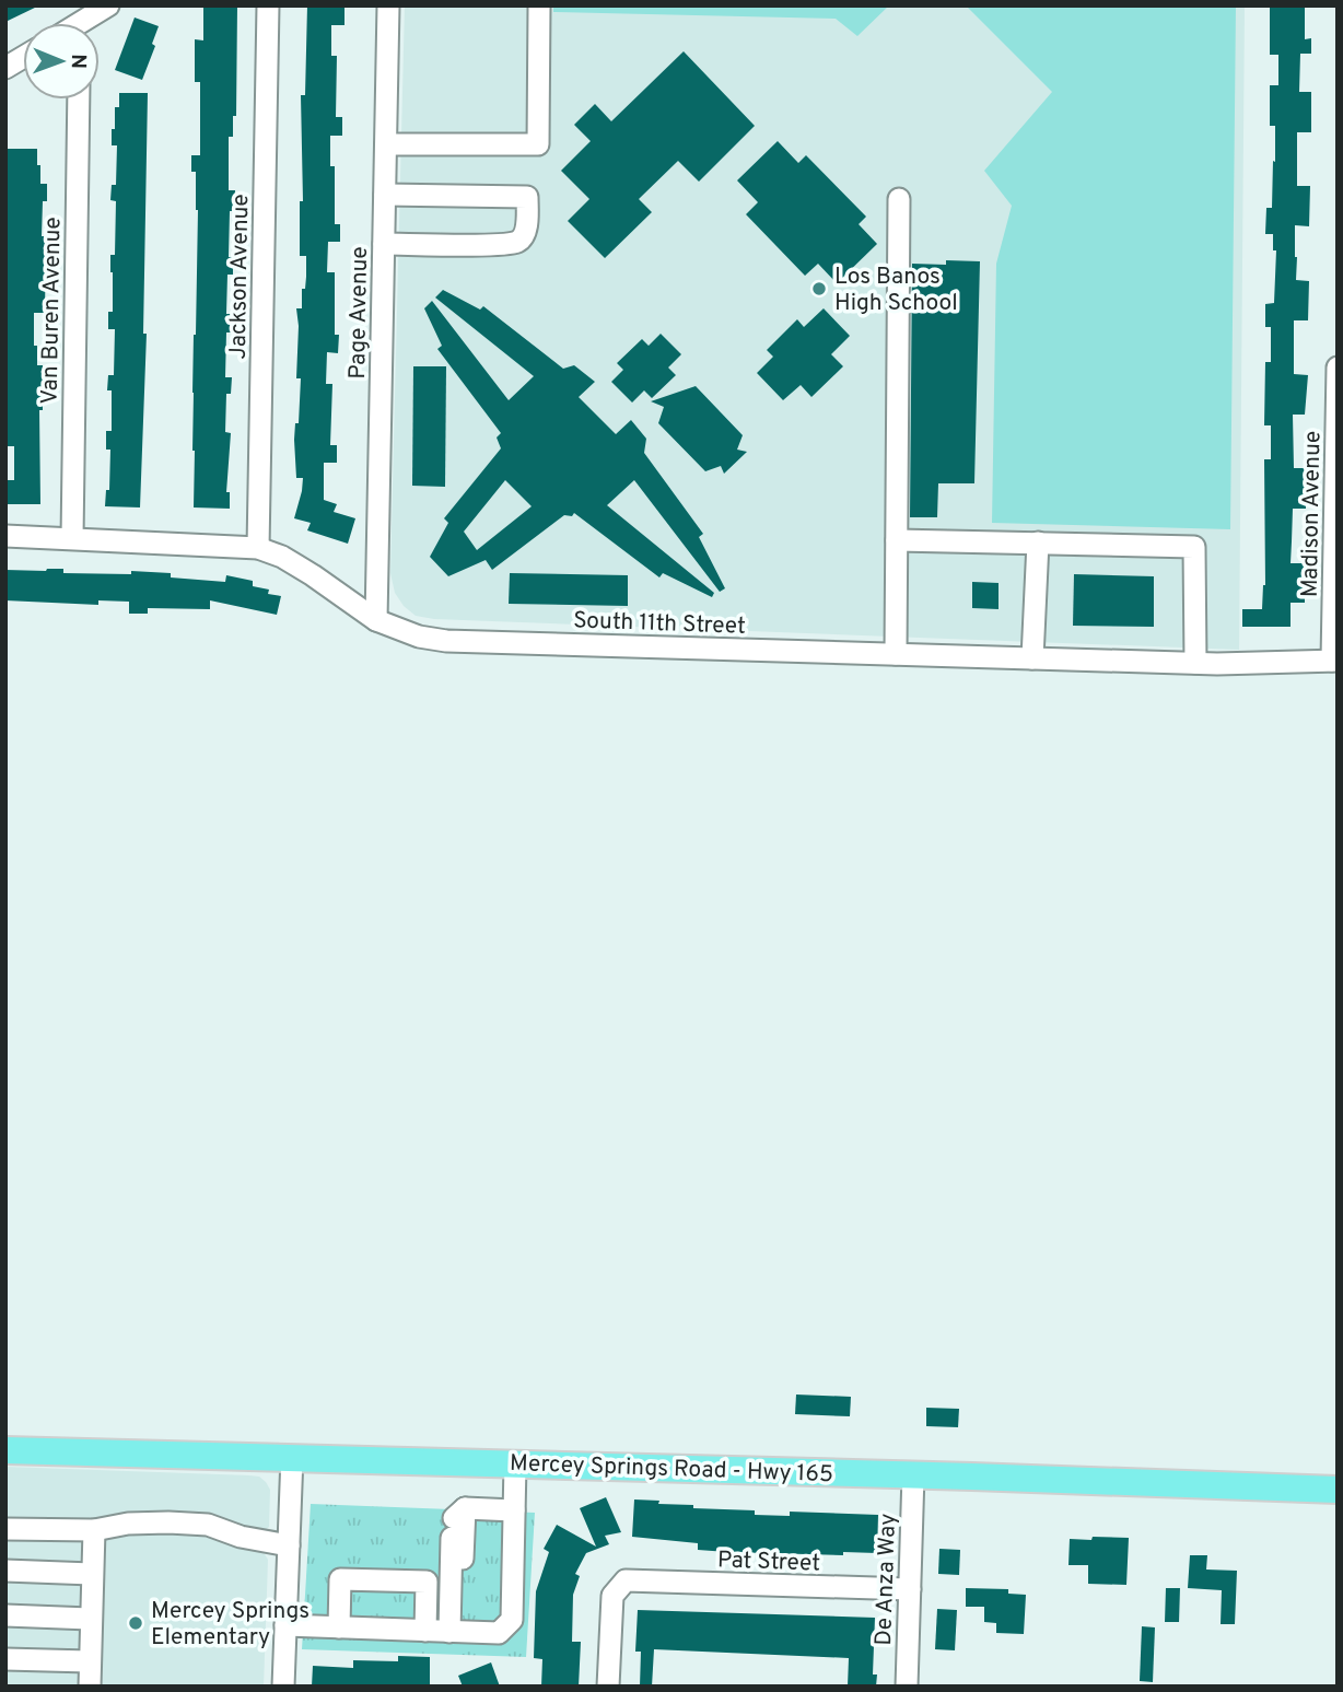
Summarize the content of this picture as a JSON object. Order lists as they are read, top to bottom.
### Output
{
  "streets": {
    "main road": ["Mercey Springs Road - Hwy 165"],
    "street": [
      "Jackson Avenue",
      "Van Buren Avenue",
      "Page Avenue",
      "Madison Avenue",
      "South 11th Street",
      "Pat Street",
      "De Anza Way"
    ]
  },
  "crossings": [
    ["Jackson Avenue", "South 11th Street"],
    ["Van Buren Avenue", "South 11th Street"],
    ["Page Avenue", "South 11th Street"],
    ["Madison Avenue", "South 11th Street"],
    ["Mercey Springs Road - Hwy 165", "De Anza Way"],
    ["Pat Street", "De Anza Way"]
  ],
  "places": ["Los Banos High School", "Mercey Springs Elementary"],
  "north": "right"
}
